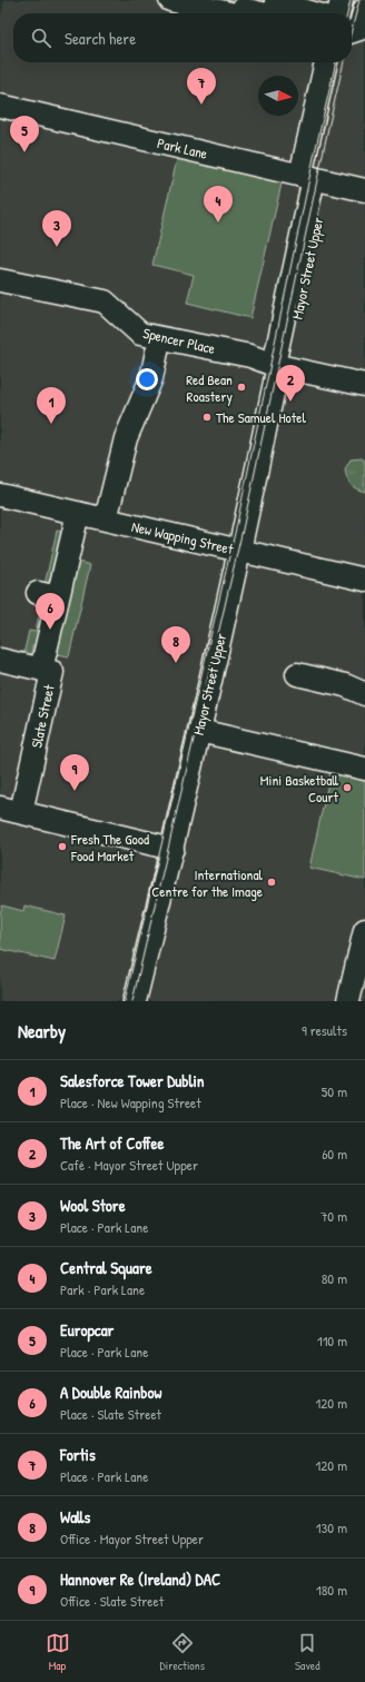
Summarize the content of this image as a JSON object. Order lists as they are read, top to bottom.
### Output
{
  "streets": {
    "street": [
      "Park Lane",
      "Mayor Street Upper",
      "Spencer Place",
      "New Wapping Street",
      "Slate Street"
    ]
  },
  "crossings": [
    ["Park Lane", "Mayor Street Upper"],
    ["Mayor Street Upper", "Spencer Place"],
    ["Mayor Street Upper", "New Wapping Street"],
    ["Mayor Street Upper", "Slate Street"]
  ],
  "places": [
    "Red Bean Roastery",
    "The Samuel Hotel",
    "Mini Basketball Court",
    "Fresh The Good Food Market",
    "International Centre for the Image"
  ],
  "north": "right",
  "page": {
    "search": "Search here",
    "pins": [
      "7",
      "5",
      "4",
      "3",
      "2",
      "1",
      "6",
      "8",
      "9"
    ],
    "heading": ["Nearby", "9 results"],
    "list": [
      {
        "mark": "1",
        "name": "Salesforce Tower Dublin",
        "note": "Place · New Wapping Street",
        "value": "50 m"
      },
      {
        "mark": "2",
        "name": "The Art of Coffee",
        "note": "Café · Mayor Street Upper",
        "value": "60 m"
      },
      {
        "mark": "3",
        "name": "Wool Store",
        "note": "Place · Park Lane",
        "value": "70 m"
      },
      {
        "mark": "4",
        "name": "Central Square",
        "note": "Park · Park Lane",
        "value": "80 m"
      },
      {
        "mark": "5",
        "name": "Europcar",
        "note": "Place · Park Lane",
        "value": "110 m"
      },
      {
        "mark": "6",
        "name": "A Double Rainbow",
        "note": "Place · Slate Street",
        "value": "120 m"
      },
      {
        "mark": "7",
        "name": "Fortis",
        "note": "Place · Park Lane",
        "value": "120 m"
      },
      {
        "mark": "8",
        "name": "Walls",
        "note": "Office · Mayor Street Upper",
        "value": "130 m"
      },
      {
        "mark": "9",
        "name": "Hannover Re (Ireland) DAC",
        "note": "Office · Slate Street",
        "value": "180 m"
      }
    ],
    "nav": ["Map", "Directions", "Saved"]
  }
}
